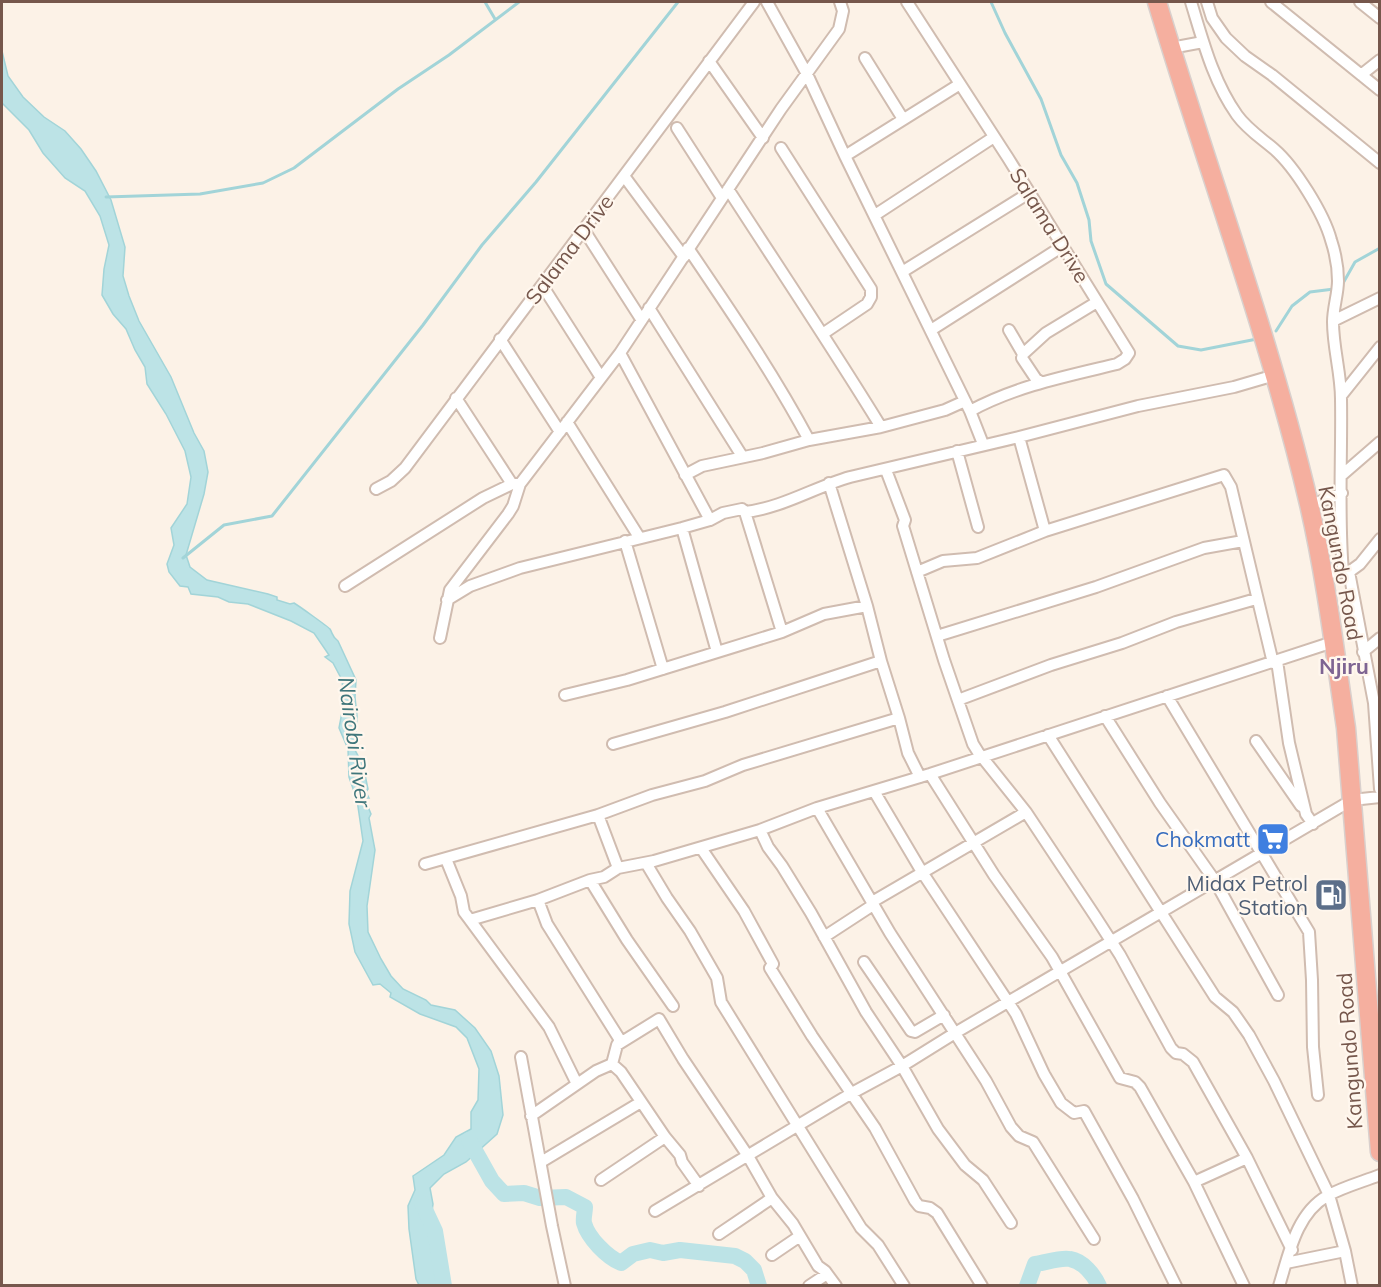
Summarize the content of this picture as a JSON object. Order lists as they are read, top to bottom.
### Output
{
  "streets": {
    "highway": ["Kangundo Road"],
    "street": ["Salama Drive"]
  },
  "districts": ["Njiru"],
  "water": ["Nairobi River"],
  "places": {
    "supermarket": ["Chokmatt"],
    "fuel station": ["Midax Petrol Station"]
  }
}
